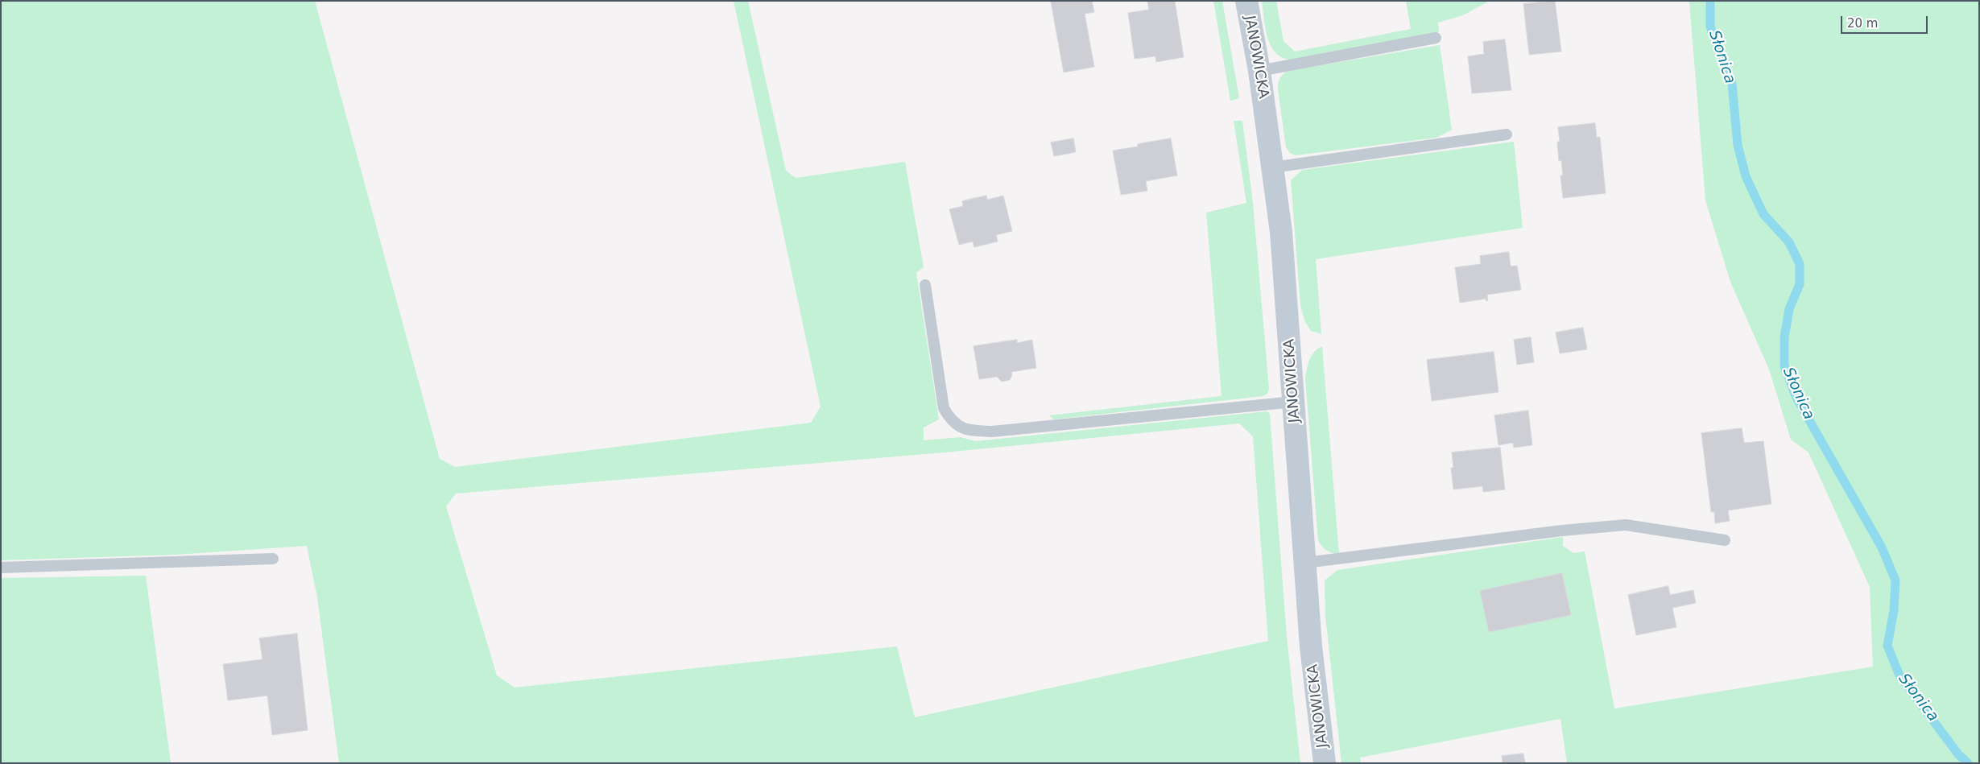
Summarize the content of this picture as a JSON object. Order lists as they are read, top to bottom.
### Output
{
  "streets": {
    "street": ["JANOWICKA"]
  },
  "water": ["Słonica"],
  "scale_bar": "20 m"
}
